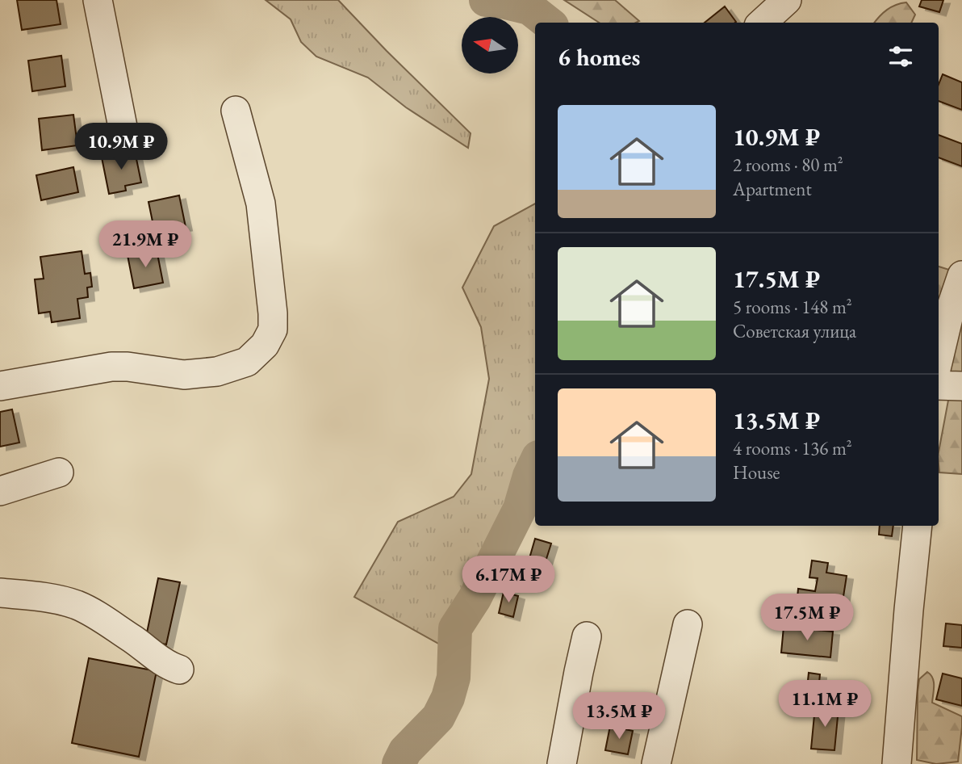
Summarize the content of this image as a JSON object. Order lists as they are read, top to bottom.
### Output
{
  "north": "left",
  "page": {
    "heading": "6 homes",
    "list": [
      {
        "name": "10.9M ₽",
        "note": "2 rooms · 80 m² · Apartment"
      },
      {
        "name": "17.5M ₽",
        "note": "5 rooms · 148 m² · Советская улица"
      },
      {
        "name": "13.5M ₽",
        "note": "4 rooms · 136 m² · House"
      }
    ],
    "price": [
      "10.9M ₽",
      "21.9M ₽",
      "6.17M ₽",
      "17.5M ₽",
      "11.1M ₽",
      "13.5M ₽"
    ]
  }
}
